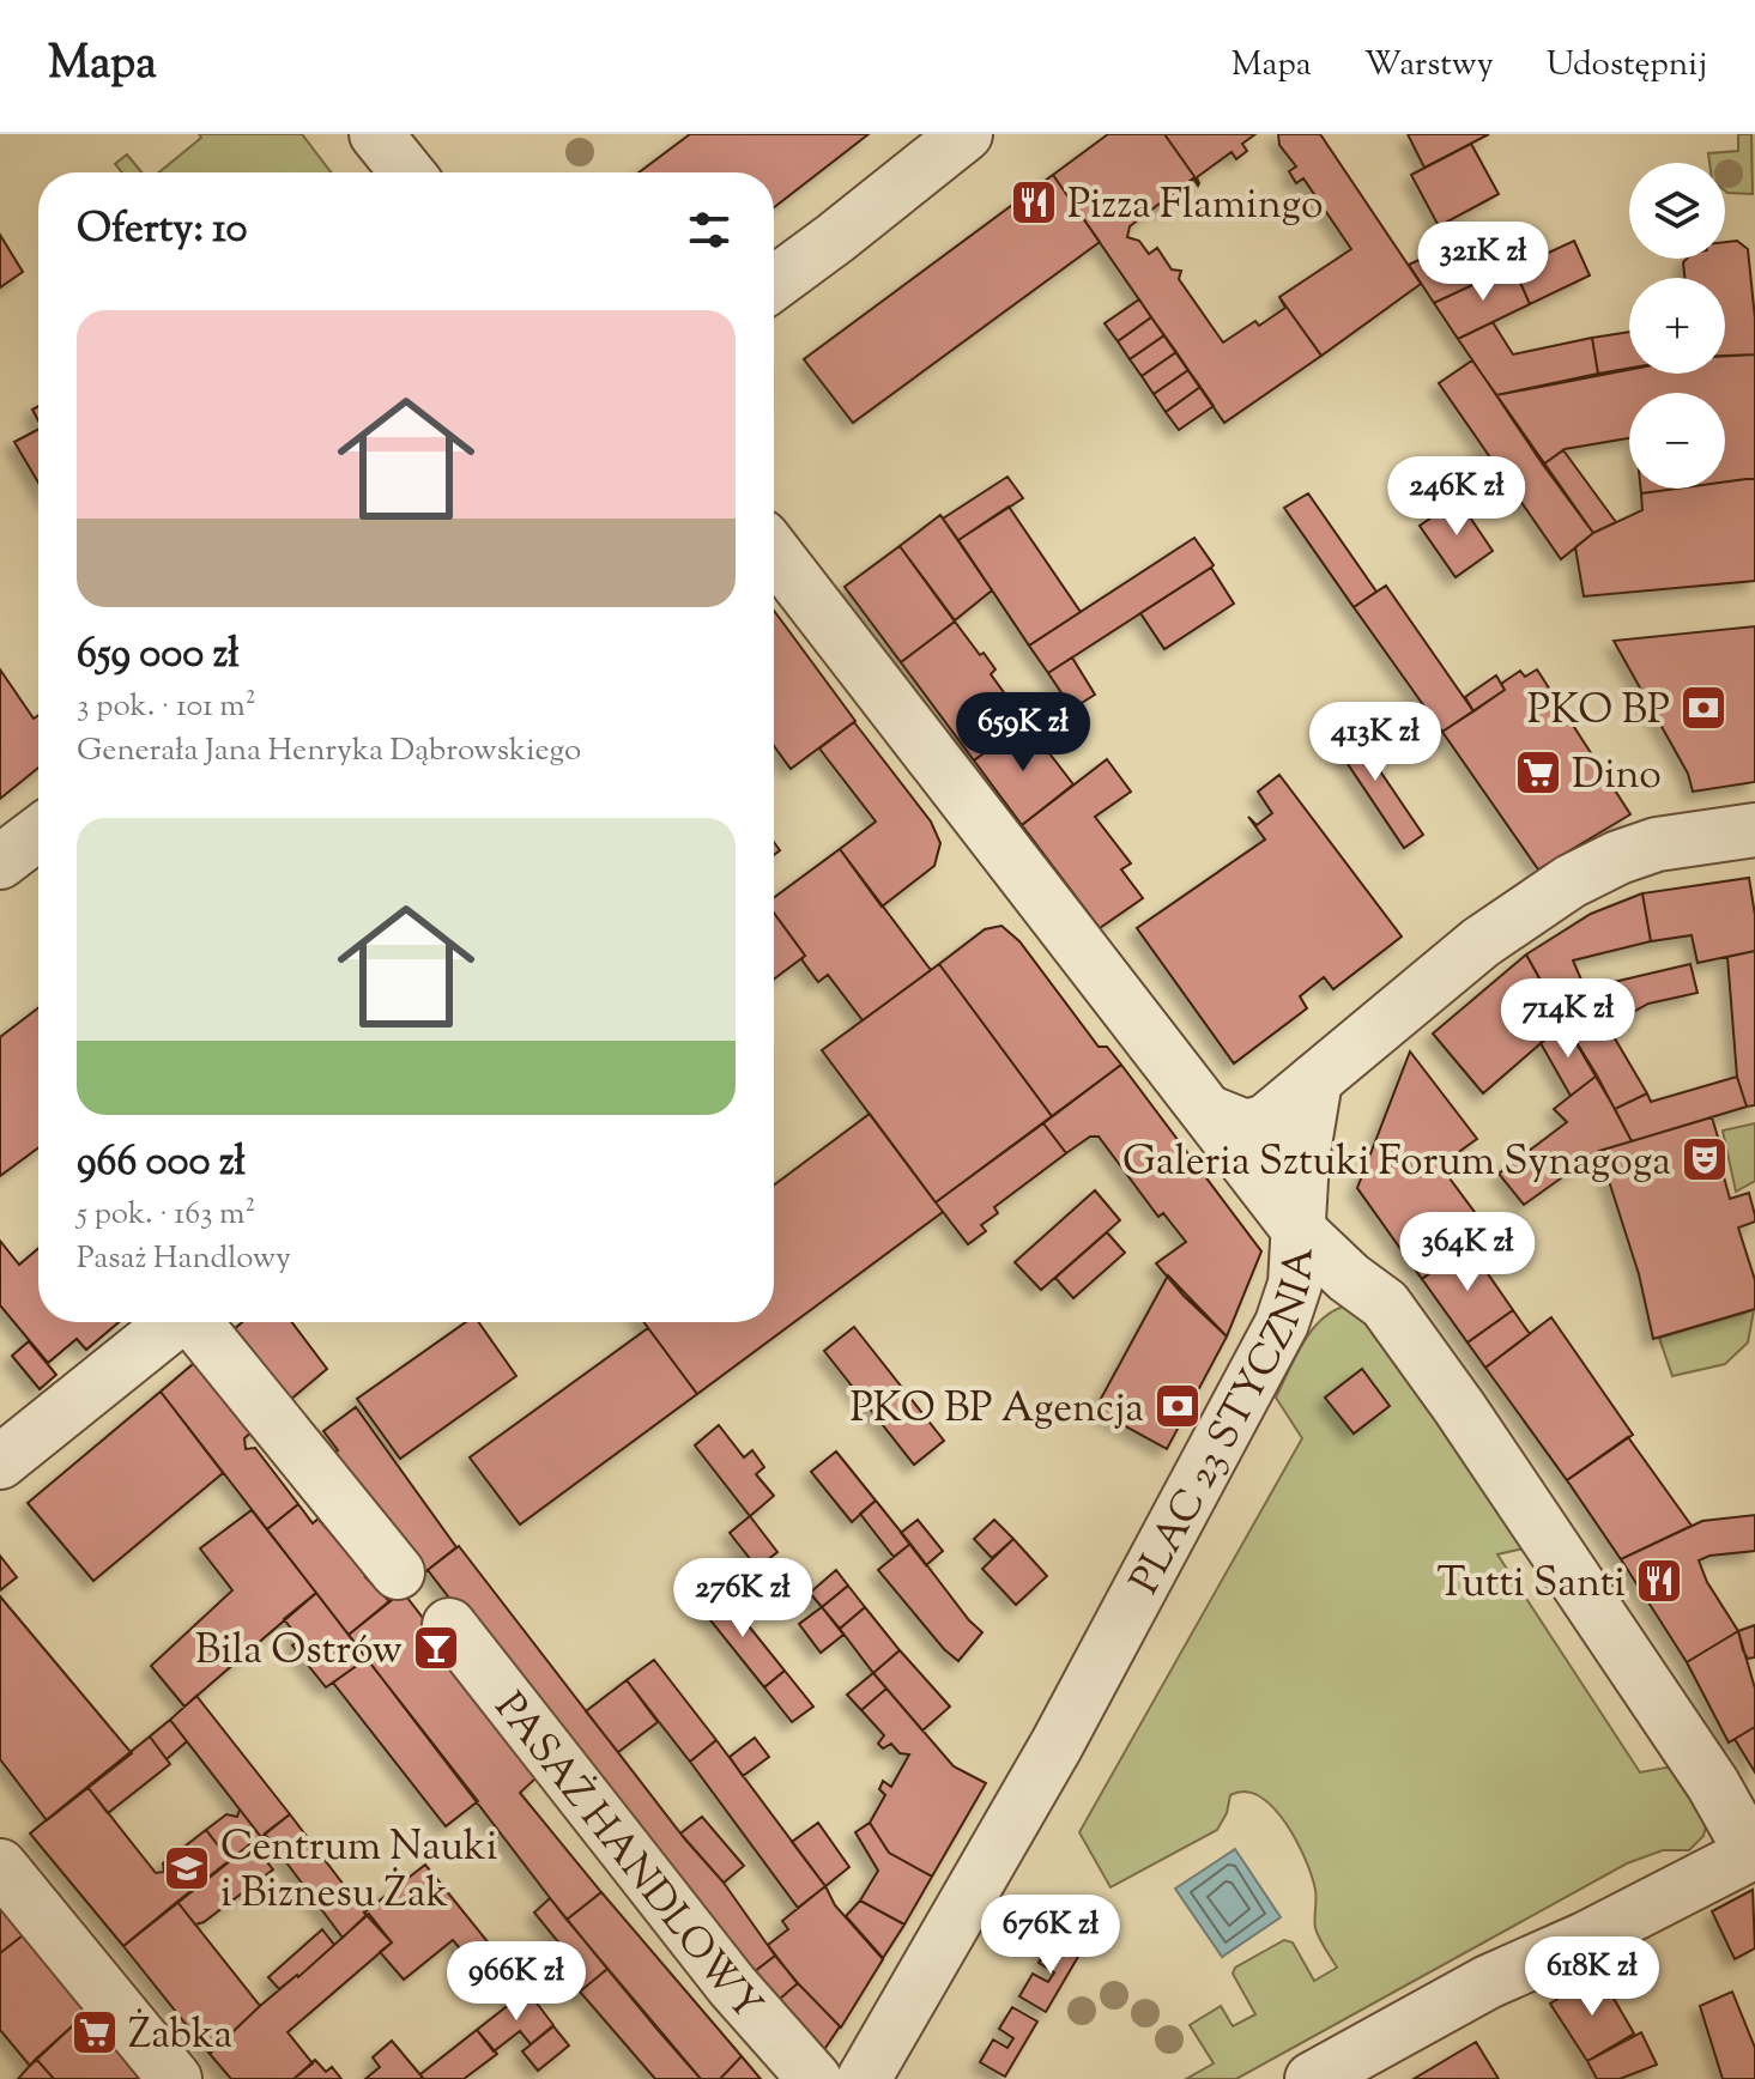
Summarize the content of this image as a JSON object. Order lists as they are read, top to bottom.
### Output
{
  "streets": {
    "street": ["PLAC 23 STYCZNIA", "PASAŻ HANDLOWY"]
  },
  "places": {
    "restaurant": ["Pizza Flamingo", "Tutti Santi"],
    "bank": ["PKO BP", "PKO BP Agencja"],
    "supermarket": ["Dino", "Żabka"],
    "theatre": ["Galeria Sztuki Forum Synagoga"],
    "bar": ["Bila Ostrów"],
    "school or university": ["Centrum Nauki i Biznesu Żak"]
  },
  "page": {
    "header": "Mapa",
    "nav": ["Mapa", "Warstwy", "Udostępnij"],
    "map_buttons": ["+", "−"],
    "heading": "Oferty: 10",
    "price": [
      "321K zł",
      "246K zł",
      "659K zł",
      "413K zł",
      "714K zł",
      "364K zł",
      "276K zł",
      "676K zł",
      "618K zł",
      "966K zł"
    ],
    "list": [
      {
        "name": "659 000 zł",
        "note": "3 pok. · 101 m² · Generała Jana Henryka Dąbrowskiego"
      },
      {
        "name": "966 000 zł",
        "note": "5 pok. · 163 m² · Pasaż Handlowy"
      }
    ]
  }
}
